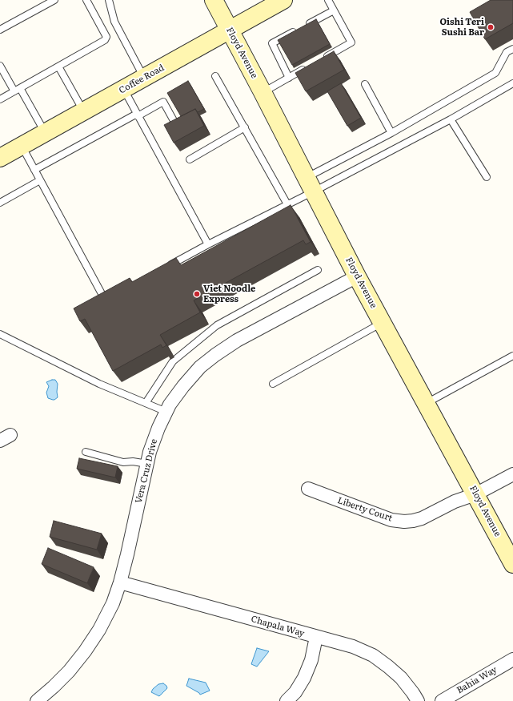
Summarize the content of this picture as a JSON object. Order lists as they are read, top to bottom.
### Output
{
  "streets": {
    "street": [
      "Floyd Avenue",
      "Coffee Road",
      "Vera Cruz Drive",
      "Liberty Court",
      "Chapala Way",
      "Bahia Way"
    ]
  },
  "crossings": [
    ["Floyd Avenue", "Coffee Road"],
    ["Floyd Avenue", "Vera Cruz Drive"],
    ["Floyd Avenue", "Liberty Court"],
    ["Vera Cruz Drive", "Chapala Way"]
  ],
  "places": ["Oishi Teri Sushi Bar", "Viet Noodle Express"]
}
